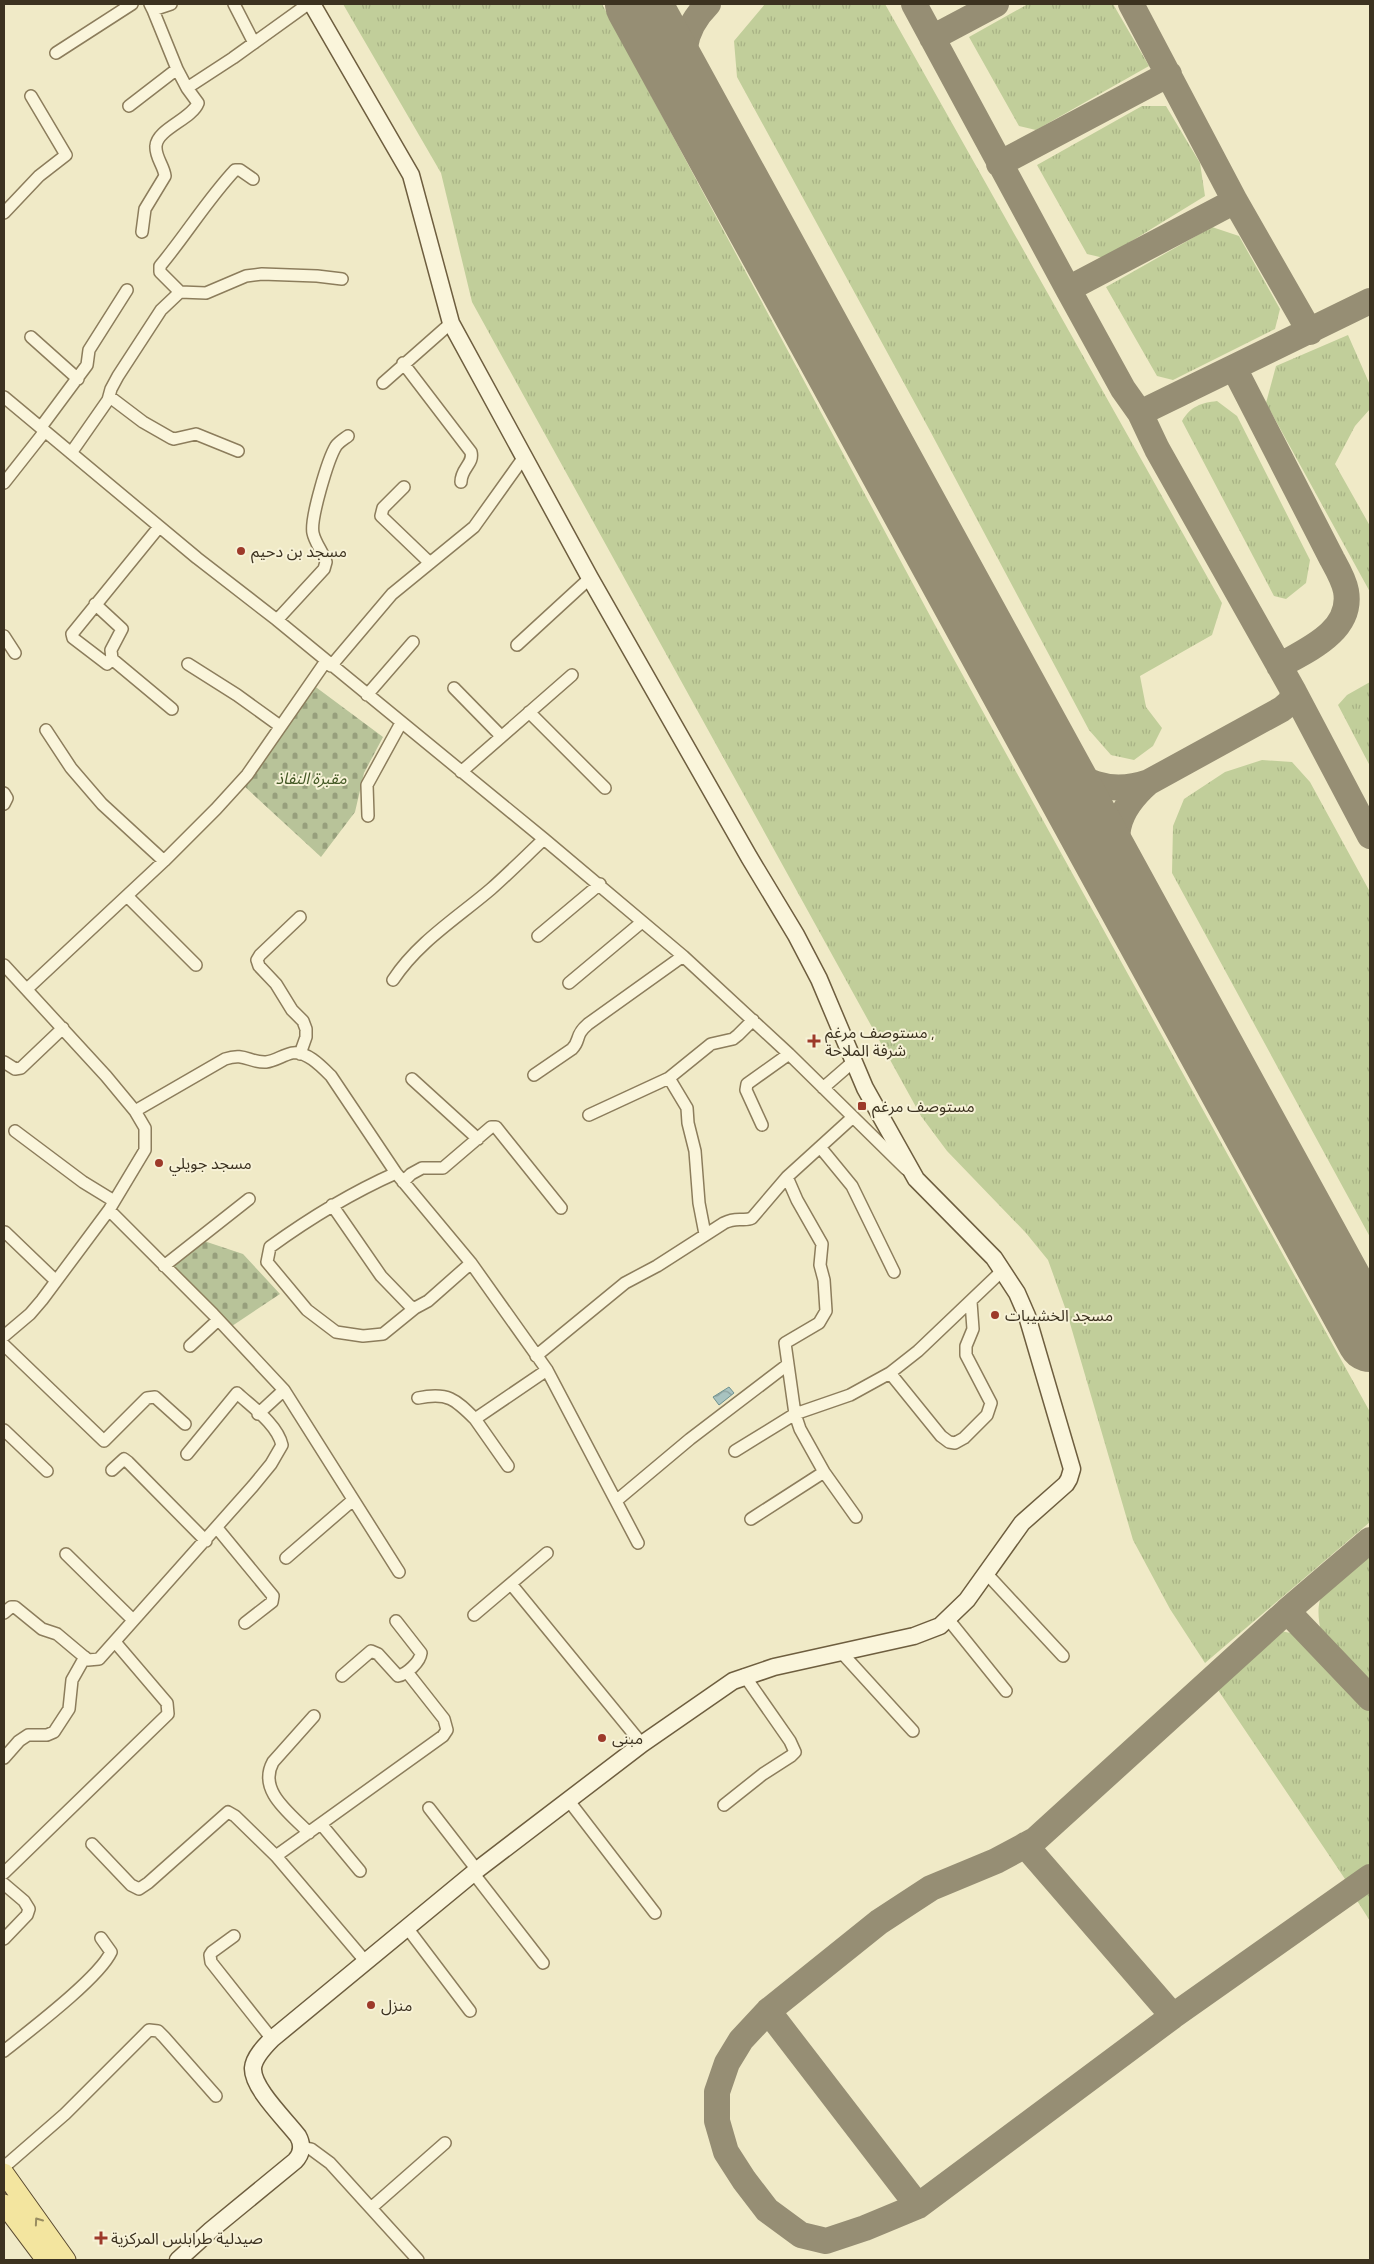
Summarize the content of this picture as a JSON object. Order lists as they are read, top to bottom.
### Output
{
  "parks": ["مقبرة النفاذ"],
  "places": {
    "other": [
      "مسجد بن دحيم",
      "مسجد جويلي",
      "مسجد الخشيبات",
      "مبنى",
      "منزل"
    ],
    "health": ["مستوصف مرغم , شرفة الملاحة", "صيدلية طرابلس المركزية"],
    "transit": ["مستوصف مرغم"]
  }
}
